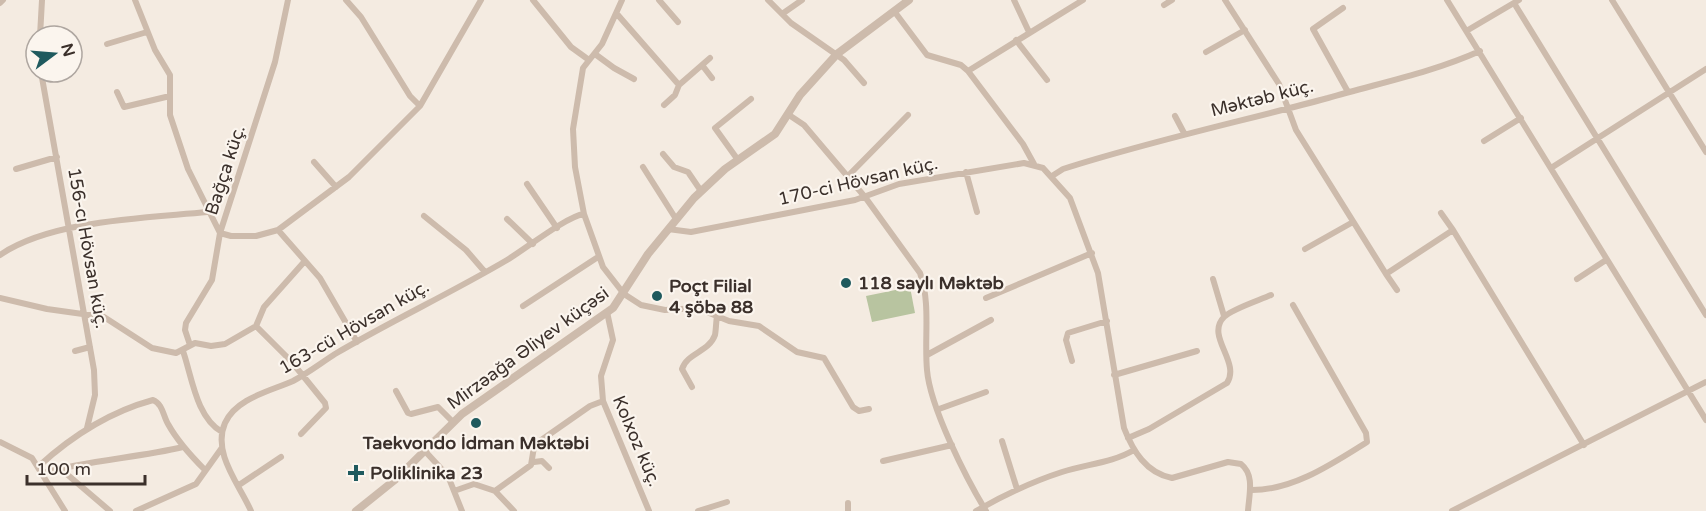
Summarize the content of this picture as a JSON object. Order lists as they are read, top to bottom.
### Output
{
  "streets": {
    "street": [
      "Məktəb küç.",
      "Bağça küç.",
      "170-ci Hövsan küç.",
      "156-cı Hövsan küç.",
      "163-cü Hövsan küç.",
      "Mirzəağa Əliyev küçəsi",
      "Kolxoz küç."
    ]
  },
  "crossings": [
    ["170-ci Hövsan küç.", "Mirzəağa Əliyev küçəsi"],
    ["Mirzəağa Əliyev küçəsi", "Kolxoz küç."]
  ],
  "places": {
    "other": ["118 saylı Məktəb", "Poçt Filial 4 şöbə 88", "Taekvondo İdman Məktəbi"],
    "health": ["Poliklinika 23"]
  },
  "scale_bar": "100 m",
  "north": "right"
}
